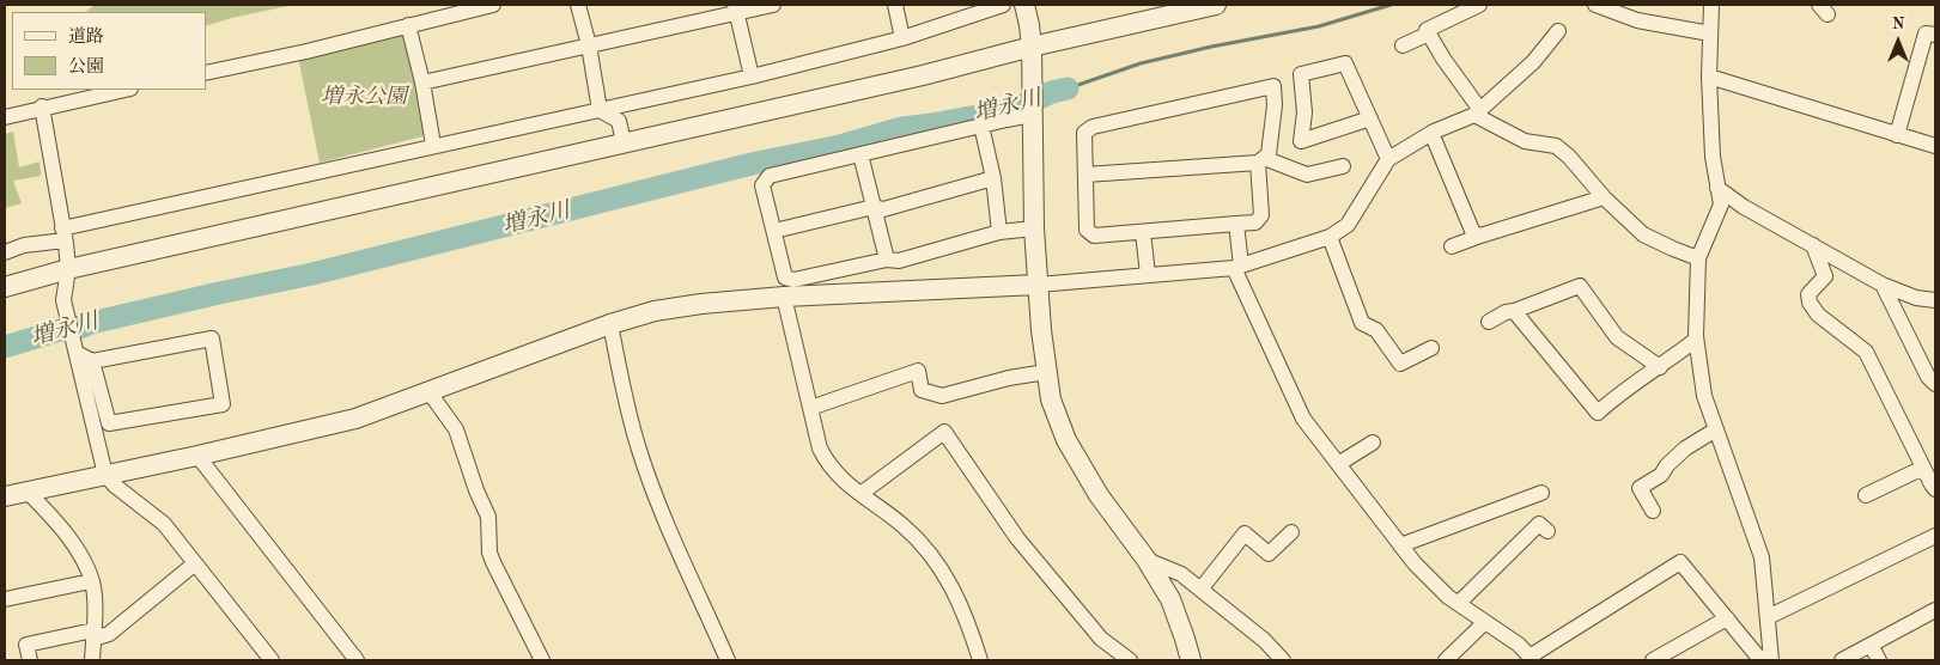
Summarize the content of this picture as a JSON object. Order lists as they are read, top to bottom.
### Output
{
  "water": ["増永川"],
  "parks": ["増永公園"],
  "legend": ["道路", "公園"],
  "north": "top"
}
